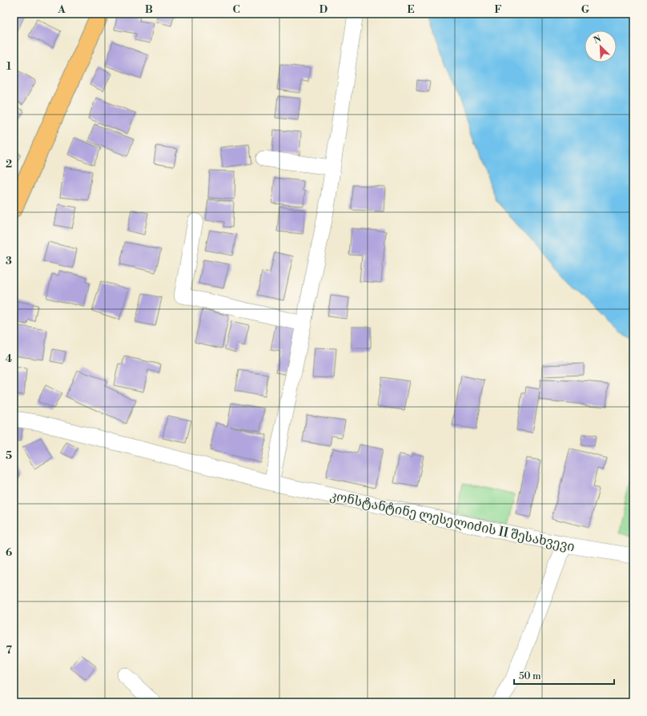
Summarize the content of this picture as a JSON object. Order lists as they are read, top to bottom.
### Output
{
  "streets": {
    "street": ["კონსტანტინე ლესელიძის II შესახვევი"]
  },
  "scale_bar": "50 m",
  "north": "top left",
  "grid": {
    "columns": [
      "A",
      "B",
      "C",
      "D",
      "E",
      "F",
      "G"
    ],
    "rows": [
      "1",
      "2",
      "3",
      "4",
      "5",
      "6",
      "7"
    ]
  }
}
